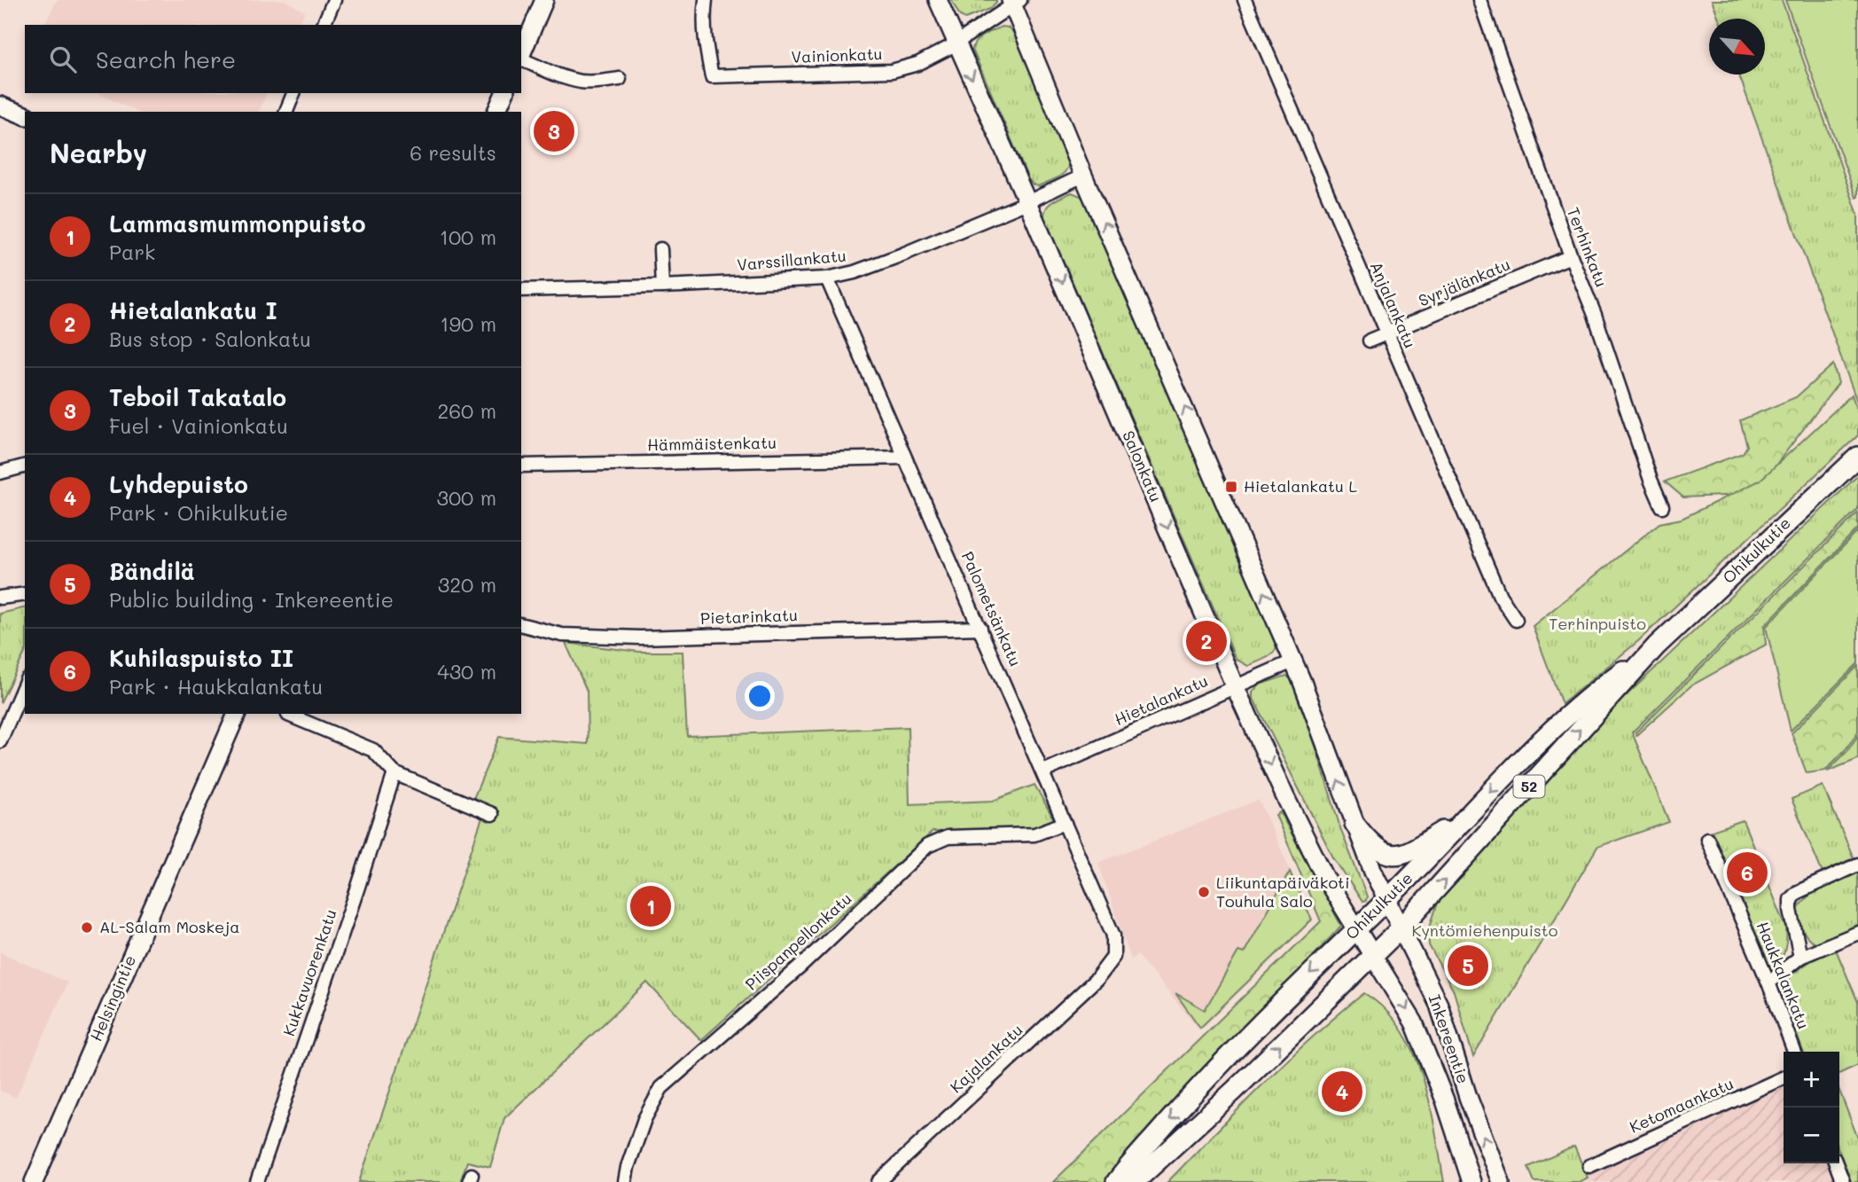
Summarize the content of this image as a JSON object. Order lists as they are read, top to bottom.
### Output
{
  "streets": {
    "main road": [
      "Salonkatu",
      "Ohikulkutie",
      "52",
      "Helsingintie",
      "Inkereentie"
    ],
    "street": [
      "Vainionkatu",
      "Terhinkatu",
      "Varssillankatu",
      "Syrjälänkatu",
      "Anjalankatu",
      "Hämmäistenkatu",
      "Palometsänkatu",
      "Pietarinkatu",
      "Hietalankatu",
      "Piispanpellonkatu",
      "Kukkavuorenkatu",
      "Haukkalankatu",
      "Kajalankatu",
      "Ketomaankatu"
    ]
  },
  "crossings": [
    ["Vainionkatu", "Salonkatu"],
    ["Terhinkatu", "Syrjälänkatu"],
    ["Varssillankatu", "Salonkatu"],
    ["Varssillankatu", "Palometsänkatu"],
    ["Syrjälänkatu", "Anjalankatu"],
    ["Hämmäistenkatu", "Palometsänkatu"],
    ["Salonkatu", "Ohikulkutie"],
    ["Salonkatu", "Hietalankatu"],
    ["Salonkatu", "Inkereentie"],
    ["Ohikulkutie", "Inkereentie"],
    ["Palometsänkatu", "Pietarinkatu"],
    ["Palometsänkatu", "Hietalankatu"],
    ["Palometsänkatu", "Piispanpellonkatu"],
    ["Palometsänkatu", "Kajalankatu"]
  ],
  "parks": ["Terhinpuisto", "Kyntömiehenpuisto"],
  "places": {
    "transit": ["Hietalankatu L"],
    "other": ["Liikuntapäiväkoti Touhula Salo", "AL-Salam Moskeja"]
  },
  "north": "bottom right",
  "page": {
    "search": "Search here",
    "pins": [
      "3",
      "2",
      "6",
      "1",
      "5",
      "4"
    ],
    "heading": ["Nearby", "6 results"],
    "list": [
      {
        "mark": "1",
        "name": "Lammasmummonpuisto",
        "note": "Park",
        "value": "100 m"
      },
      {
        "mark": "2",
        "name": "Hietalankatu I",
        "note": "Bus stop · Salonkatu",
        "value": "190 m"
      },
      {
        "mark": "3",
        "name": "Teboil Takatalo",
        "note": "Fuel · Vainionkatu",
        "value": "260 m"
      },
      {
        "mark": "4",
        "name": "Lyhdepuisto",
        "note": "Park · Ohikulkutie",
        "value": "300 m"
      },
      {
        "mark": "5",
        "name": "Bändilä",
        "note": "Public building · Inkereentie",
        "value": "320 m"
      },
      {
        "mark": "6",
        "name": "Kuhilaspuisto II",
        "note": "Park · Haukkalankatu",
        "value": "430 m"
      }
    ],
    "map_buttons": ["+", "−"]
  }
}
